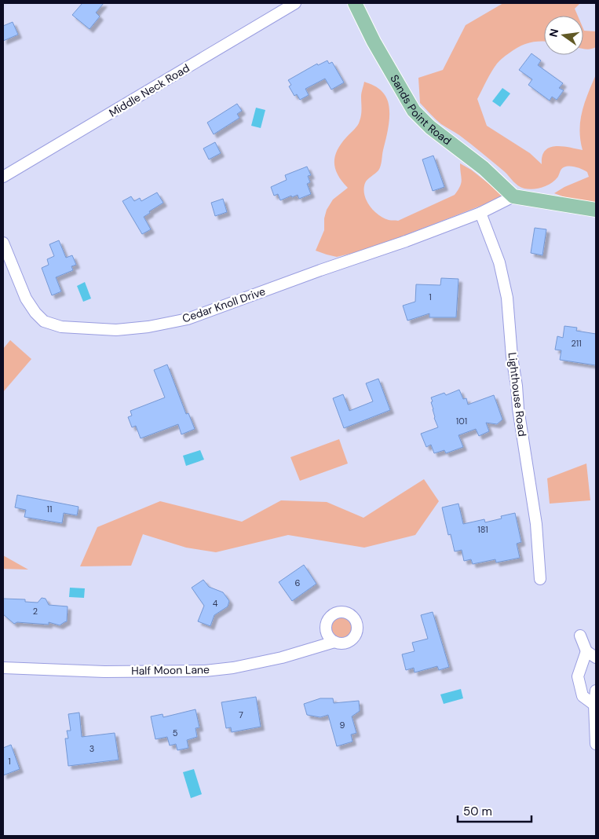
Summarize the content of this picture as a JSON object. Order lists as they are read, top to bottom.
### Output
{
  "streets": {
    "main road": ["Sands Point Road"],
    "street": [
      "Middle Neck Road",
      "Cedar Knoll Drive",
      "Lighthouse Road",
      "Half Moon Lane"
    ]
  },
  "crossings": [
    ["Cedar Knoll Drive", "Lighthouse Road"]
  ],
  "house_numbers": [
    "1",
    "211",
    "101",
    "11",
    "181",
    "6",
    "4",
    "2",
    "7",
    "9",
    "5",
    "3",
    "1"
  ],
  "scale_bar": "50 m",
  "north": "left"
}
